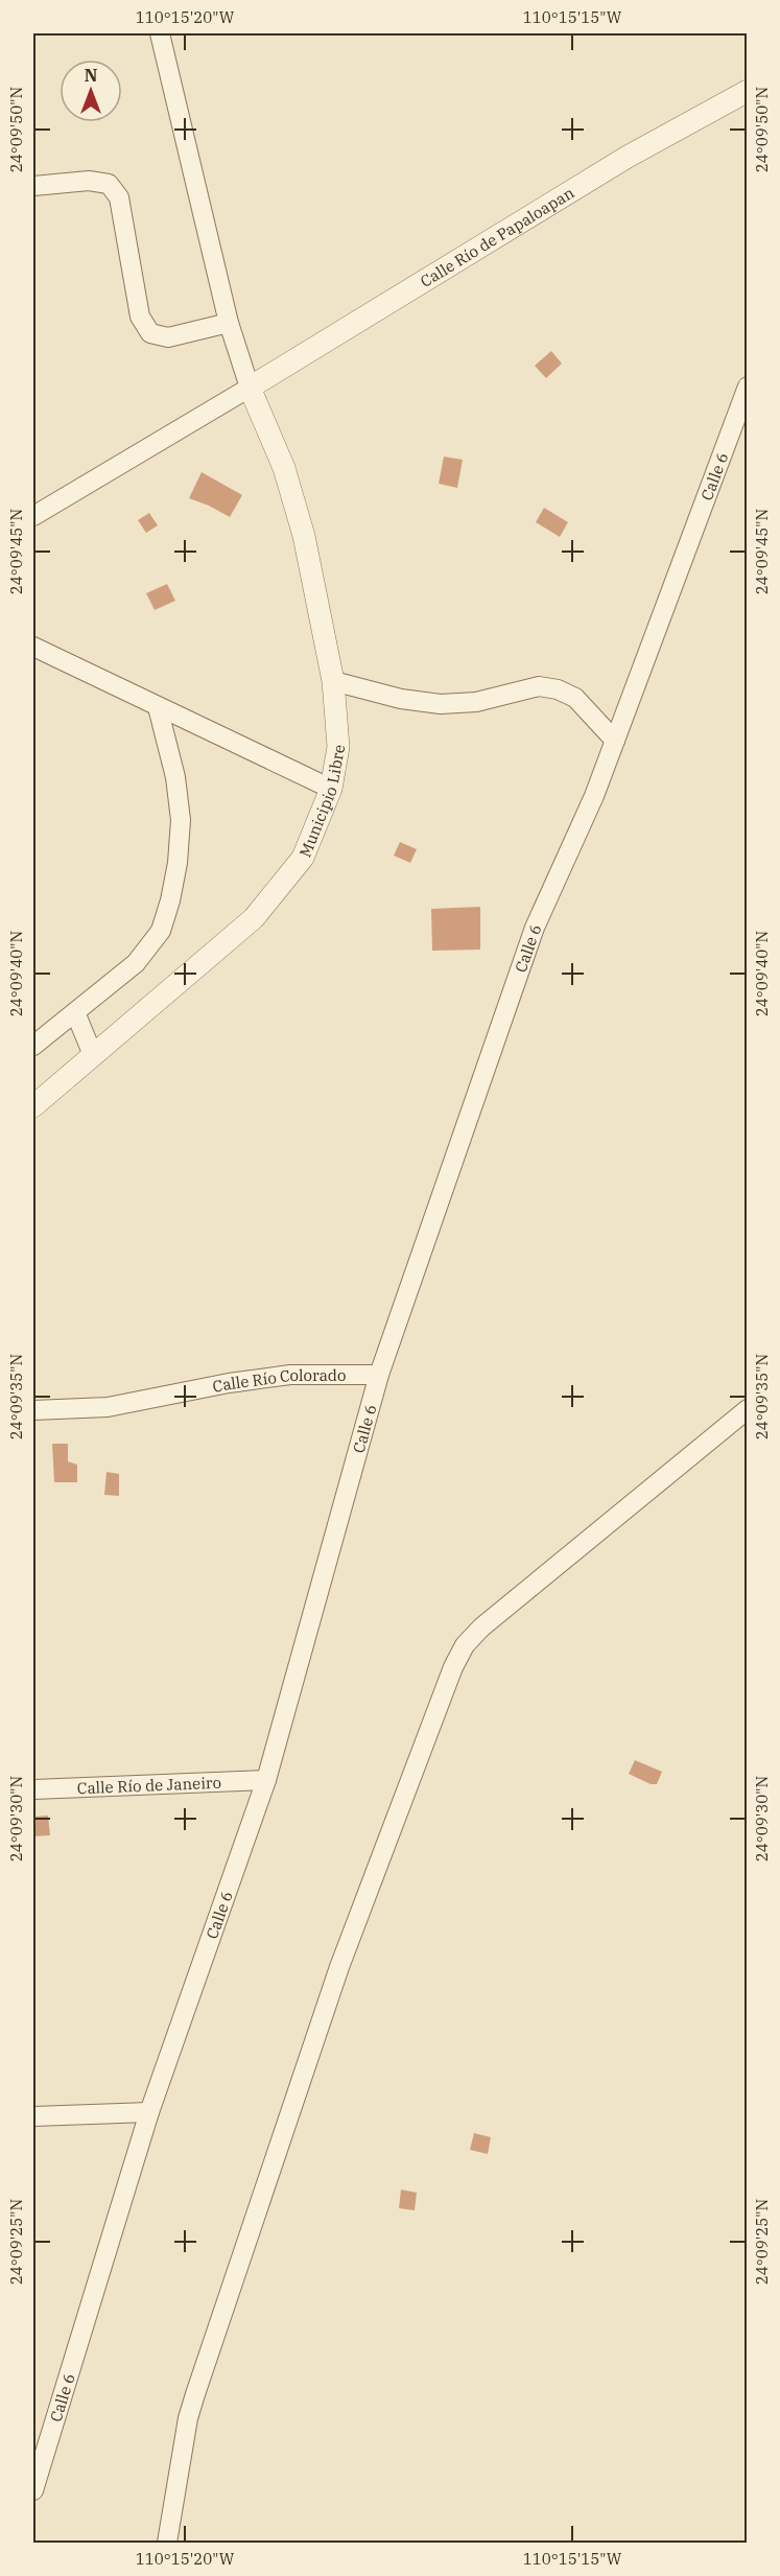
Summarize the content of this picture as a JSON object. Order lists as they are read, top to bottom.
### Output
{
  "streets": {
    "street": [
      "Calle Río de Papaloapan",
      "Calle 6",
      "Municipio Libre",
      "Calle Río Colorado",
      "Calle Río de Janeiro"
    ]
  },
  "crossings": [
    ["Calle Río de Papaloapan", "Municipio Libre"],
    ["Calle 6", "Calle Río Colorado"],
    ["Calle 6", "Calle Río de Janeiro"]
  ],
  "north": "top",
  "coordinates": [
    "110°15'20\"W",
    "110°15'15\"W",
    "24°09'50\"N",
    "24°09'45\"N",
    "24°09'40\"N",
    "24°09'35\"N",
    "24°09'30\"N",
    "24°09'25\"N"
  ]
}
